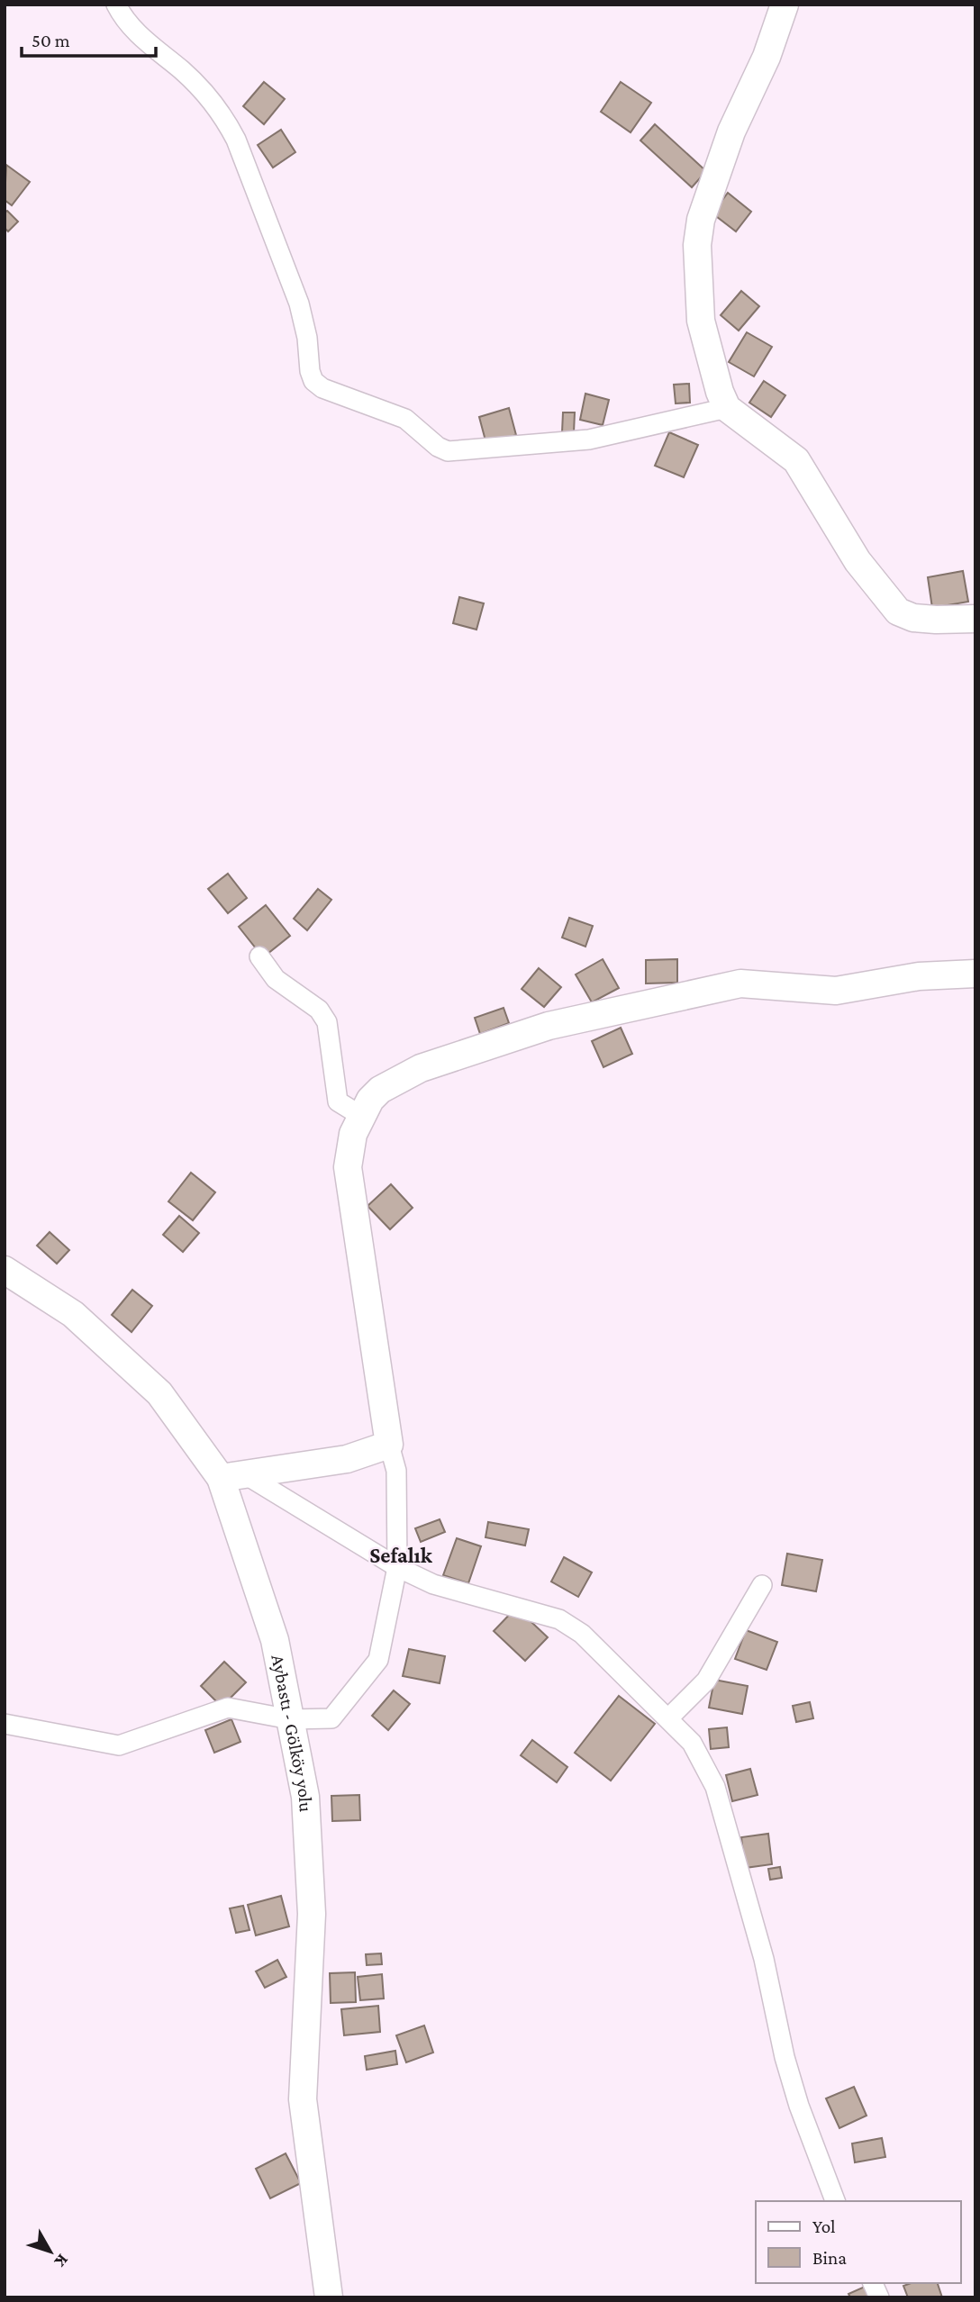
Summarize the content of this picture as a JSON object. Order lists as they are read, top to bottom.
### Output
{
  "streets": {
    "street": ["Aybastı - Gölköy yolu"]
  },
  "districts": ["Sefalık"],
  "legend": ["Yol", "Bina"],
  "scale_bar": "50 m",
  "north": "bottom right"
}
